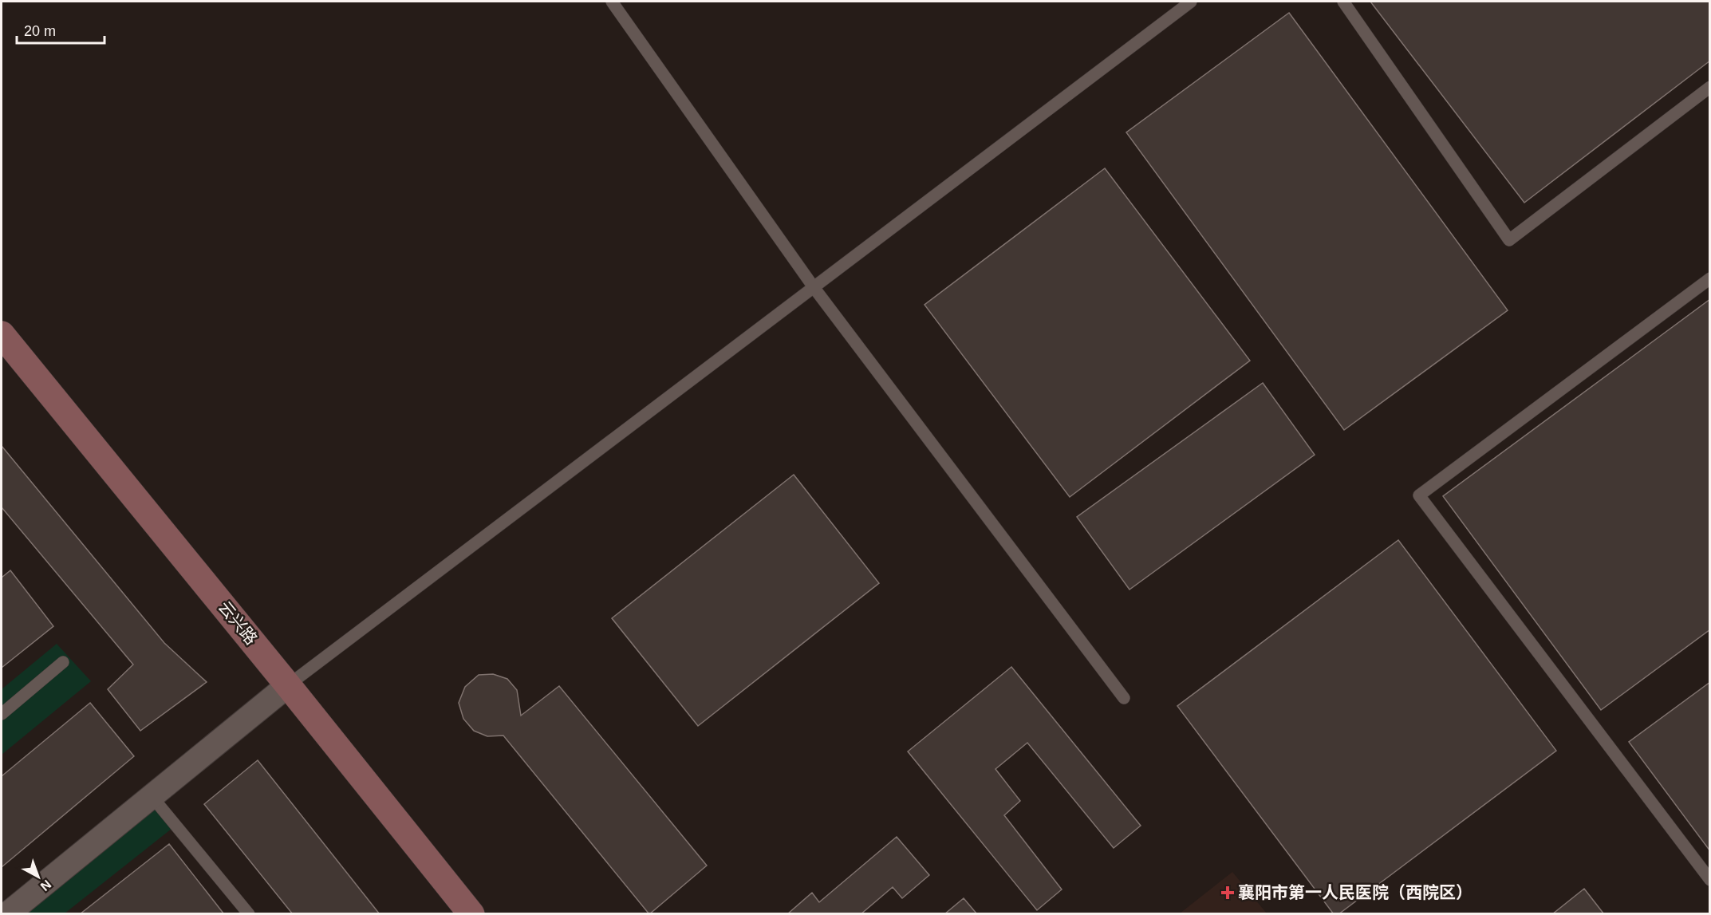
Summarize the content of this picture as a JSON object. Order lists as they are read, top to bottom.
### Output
{
  "streets": {
    "main road": ["云兴路"]
  },
  "places": {
    "health": ["襄阳市第一人民医院（西院区）"]
  },
  "scale_bar": "20 m",
  "north": "bottom right"
}
